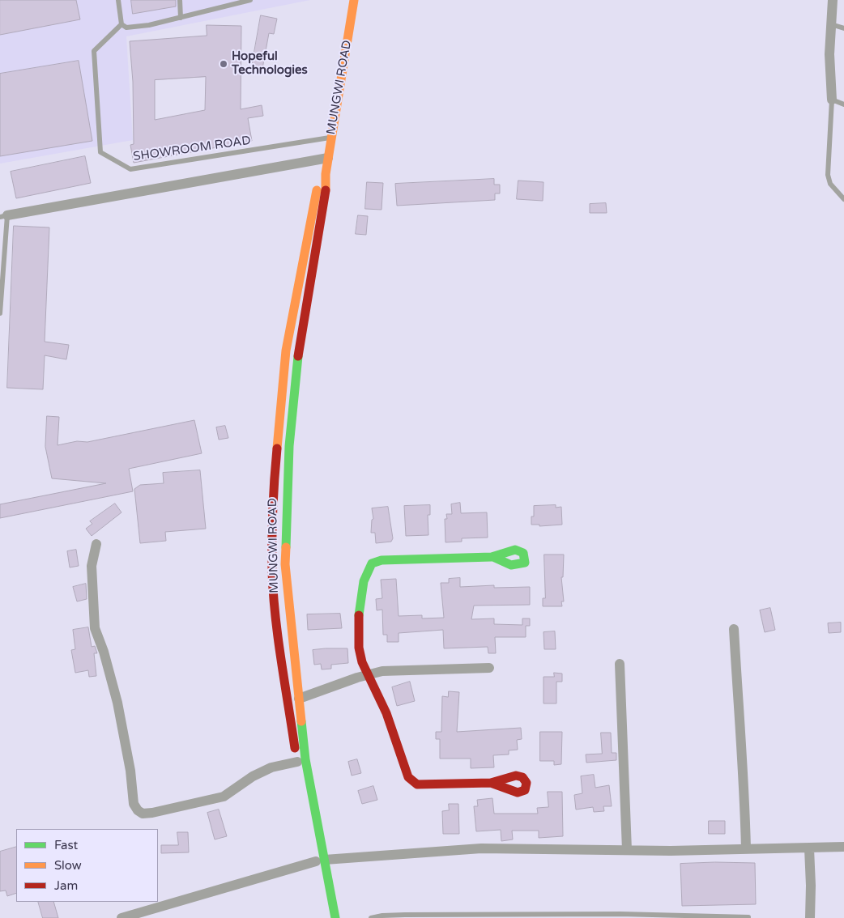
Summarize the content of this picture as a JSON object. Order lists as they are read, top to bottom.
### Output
{
  "streets": {
    "main road": ["MUNGWI ROAD"],
    "lane": ["SHOWROOM ROAD"]
  },
  "crossings": [
    ["MUNGWI ROAD", "SHOWROOM ROAD"]
  ],
  "places": ["Hopeful Technologies"],
  "legend": ["Fast", "Slow", "Jam"]
}
